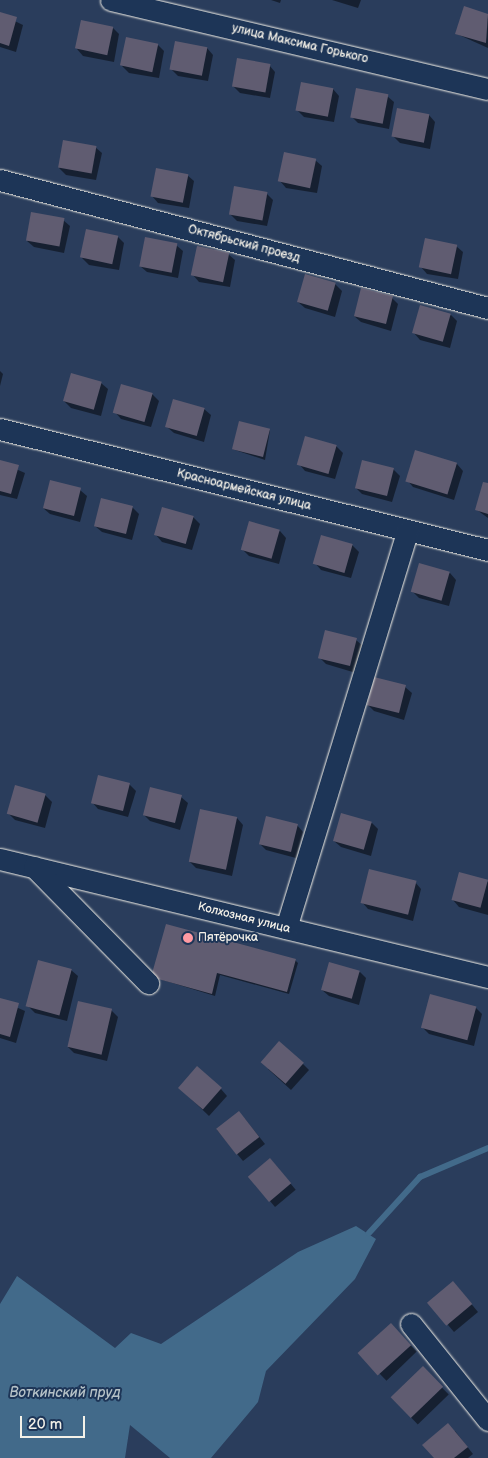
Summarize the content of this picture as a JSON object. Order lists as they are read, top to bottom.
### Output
{
  "streets": {
    "street": [
      "улица Максима Горького",
      "Октябрьский проезд",
      "Красноармейская улица",
      "Колхозная улица"
    ]
  },
  "water": ["Воткинский пруд"],
  "places": ["Пятёрочка"],
  "scale_bar": "20 m"
}
